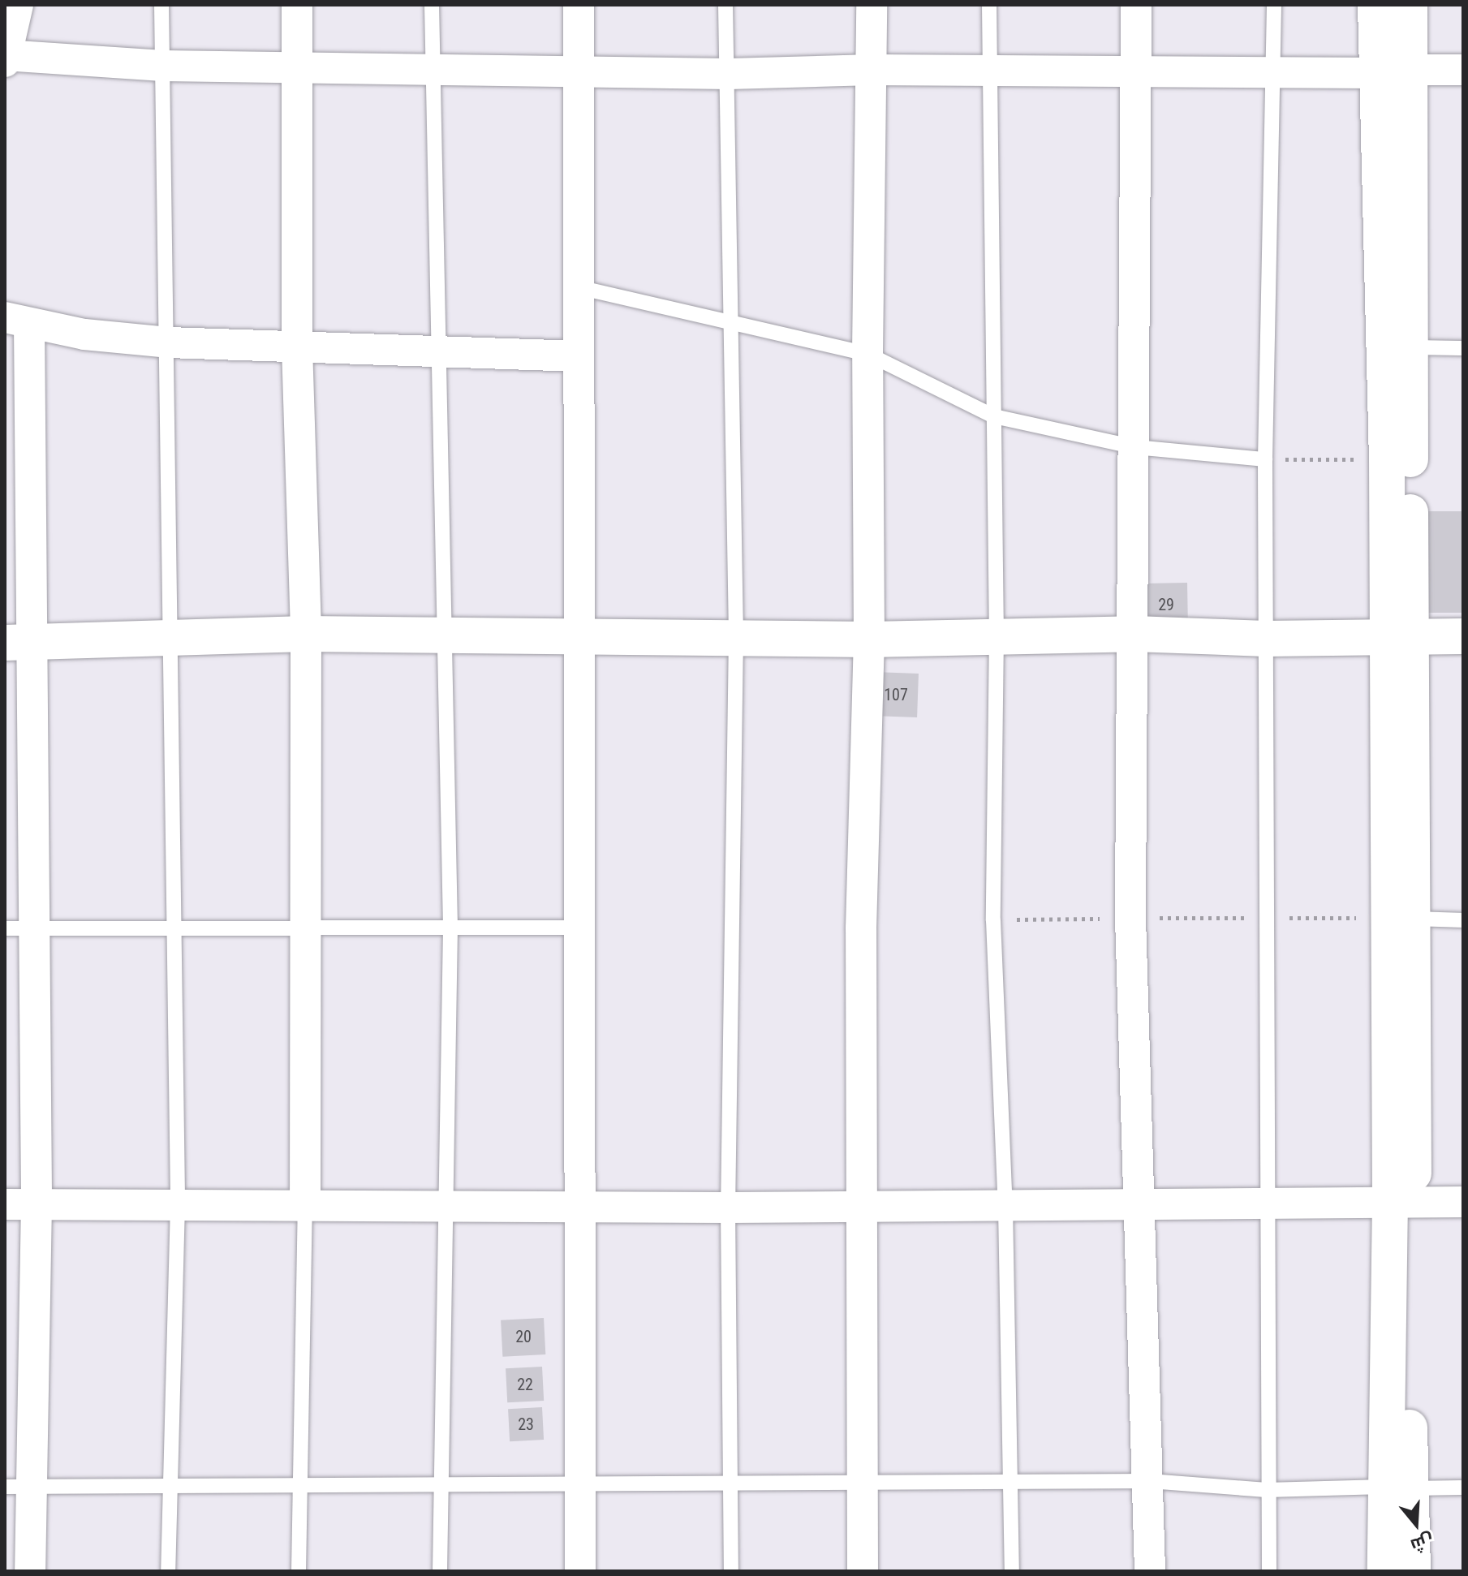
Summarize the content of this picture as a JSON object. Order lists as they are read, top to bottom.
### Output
{
  "house_numbers": [
    "29",
    "107",
    "20",
    "22",
    "23"
  ],
  "north": "bottom"
}
